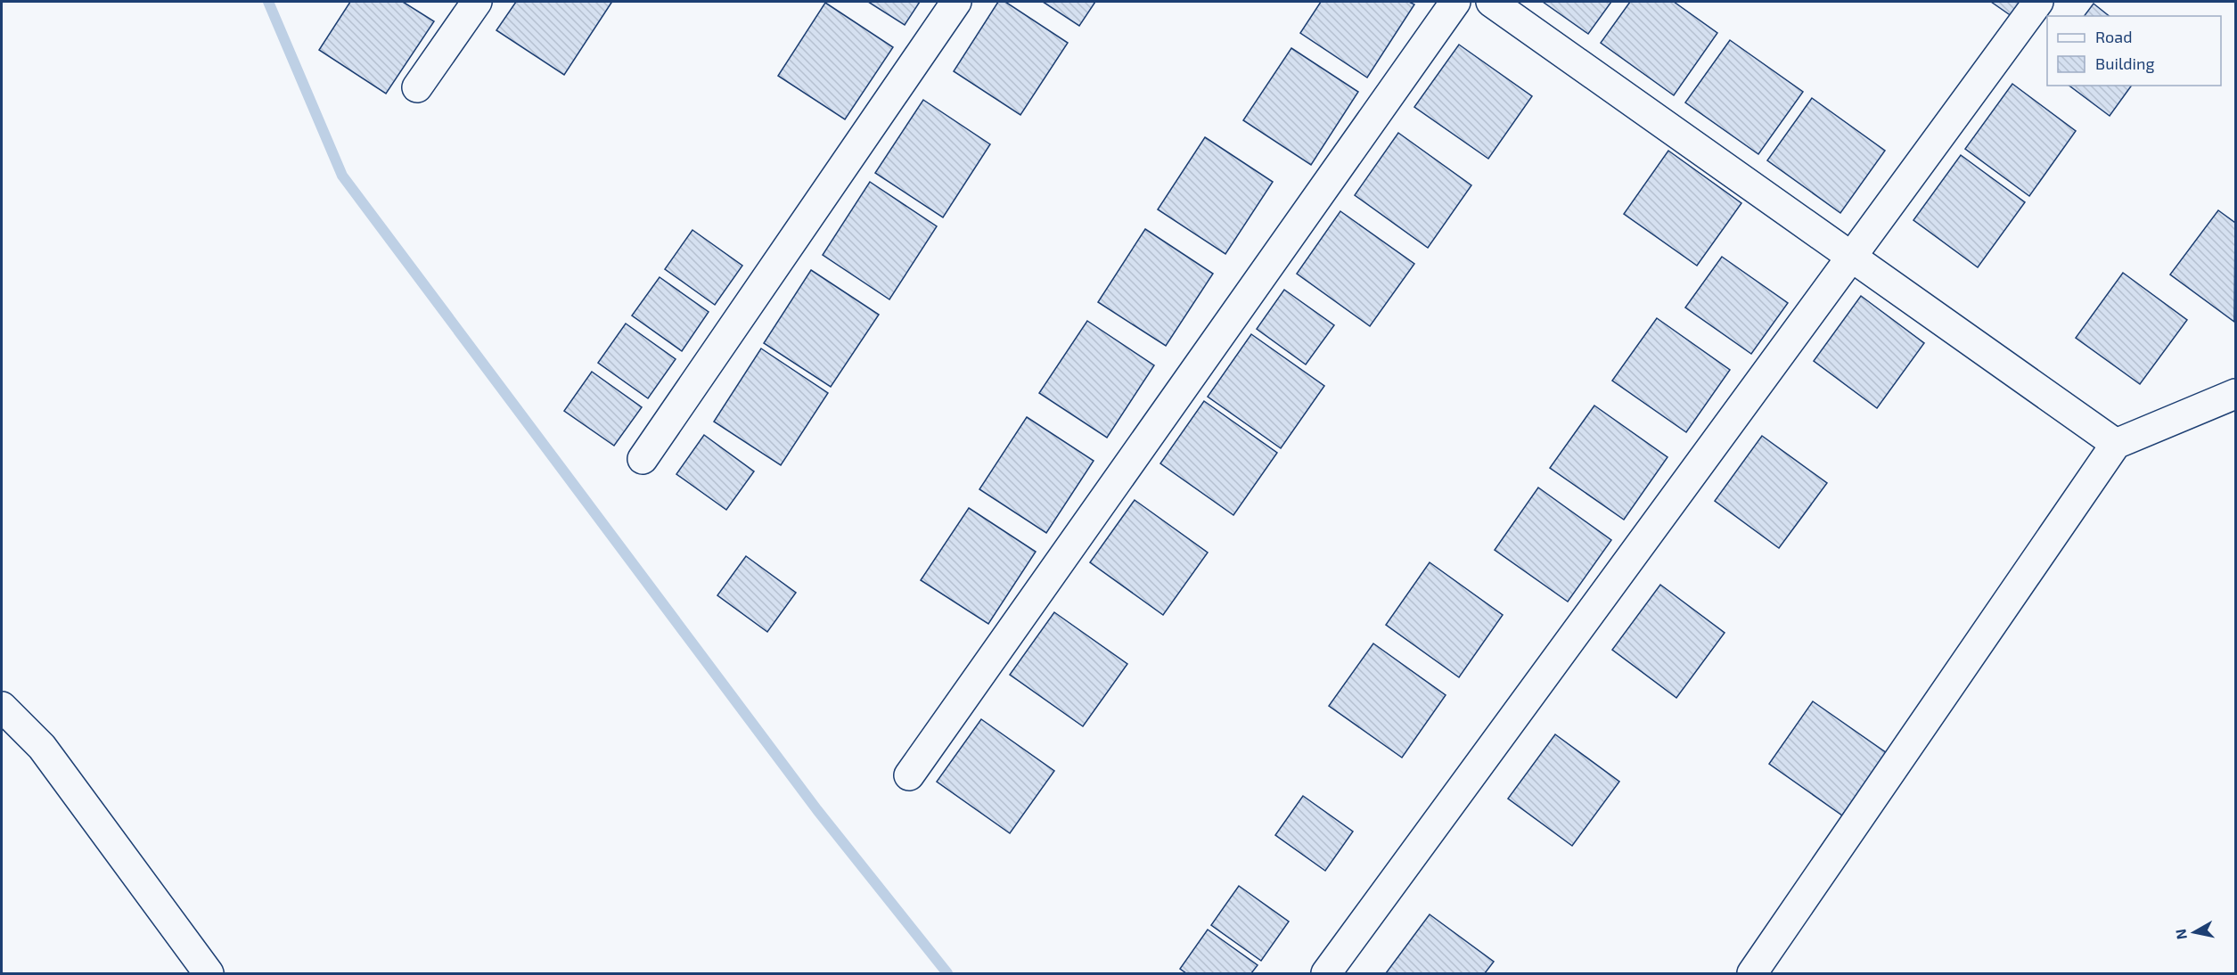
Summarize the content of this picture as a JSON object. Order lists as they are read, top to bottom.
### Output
{
  "legend": ["Road", "Building"],
  "north": "left"
}
